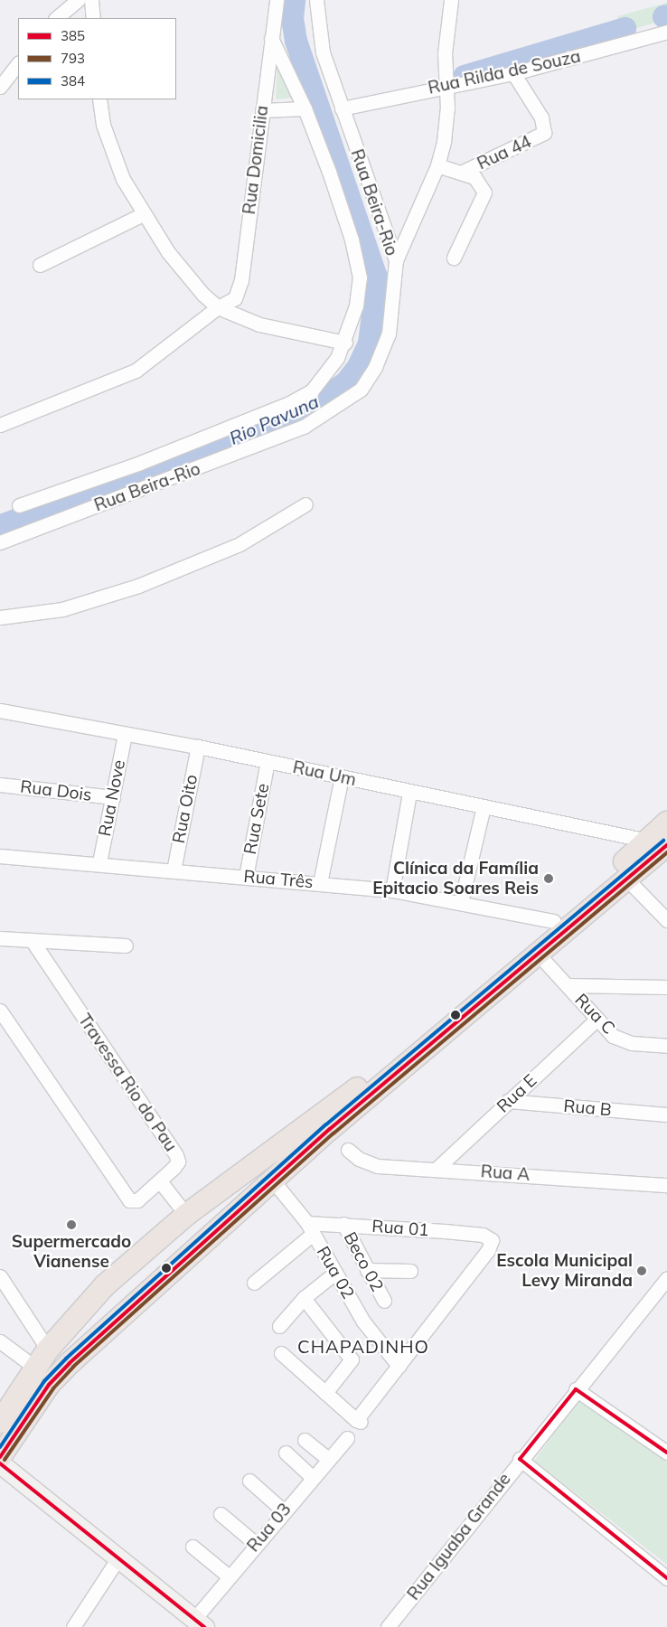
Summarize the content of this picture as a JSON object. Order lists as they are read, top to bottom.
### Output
{
  "streets": {
    "street": [
      "Rua Rilda de Souza",
      "Rua 44",
      "Rua Domicilia",
      "Rua Beira-Rio",
      "Rua Um",
      "Rua Dois",
      "Rua Nove",
      "Rua Oito",
      "Rua Sete",
      "Rua Três",
      "Rua C",
      "Travessa Rio do Pau",
      "Rua E",
      "Rua B",
      "Rua A",
      "Rua 01",
      "Beco 02",
      "Rua 02",
      "Rua 03",
      "Rua Iguaba Grande"
    ]
  },
  "crossings": [
    ["Rua Rilda de Souza", "Rua 44"],
    ["Rua Rilda de Souza", "Rua Beira-Rio"],
    ["Rua Um", "Rua Nove"],
    ["Rua Um", "Rua Oito"],
    ["Rua Um", "Rua Sete"],
    ["Rua Dois", "Rua Nove"],
    ["Rua Nove", "Rua Três"],
    ["Rua Oito", "Rua Três"],
    ["Rua Sete", "Rua Três"],
    ["Rua C", "Rua E"],
    ["Rua E", "Rua B"],
    ["Rua E", "Rua A"],
    ["Rua 01", "Beco 02"],
    ["Rua 01", "Rua 02"]
  ],
  "districts": ["CHAPADINHO"],
  "water": ["Rio Pavuna"],
  "places": ["Clínica da Família Epitacio Soares Reis", "Supermercado Vianense", "Escola Municipal Levy Miranda"],
  "lines": ["transit line 384", "transit line 385", "transit line 793"],
  "legend": ["385", "793", "384"]
}
